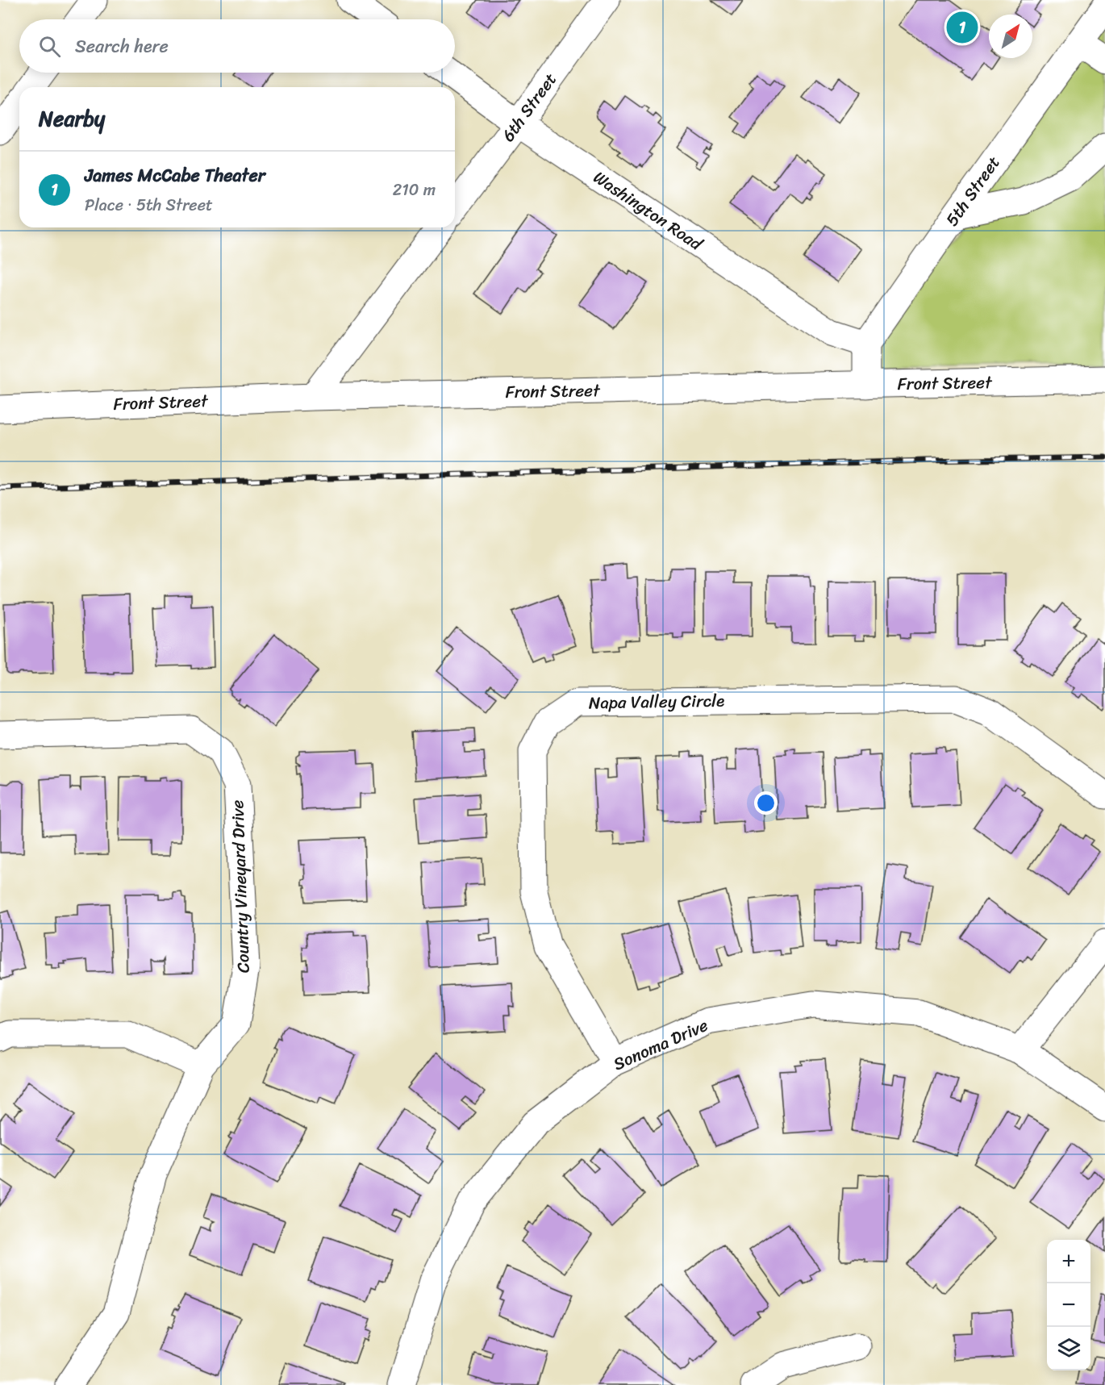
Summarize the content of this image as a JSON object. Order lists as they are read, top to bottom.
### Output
{
  "streets": {
    "street": [
      "6th Street",
      "5th Street",
      "Washington Road",
      "Front Street",
      "Napa Valley Circle",
      "Country Vineyard Drive",
      "Sonoma Drive"
    ]
  },
  "crossings": [
    ["6th Street", "Washington Road"],
    ["5th Street", "Washington Road"],
    ["Napa Valley Circle", "Sonoma Drive"]
  ],
  "north": "top right",
  "page": {
    "pins": "1",
    "search": "Search here",
    "heading": "Nearby",
    "list": [
      {
        "mark": "1",
        "name": "James McCabe Theater",
        "note": "Place · 5th Street",
        "value": "210 m"
      }
    ],
    "map_buttons": ["+", "−"]
  }
}
